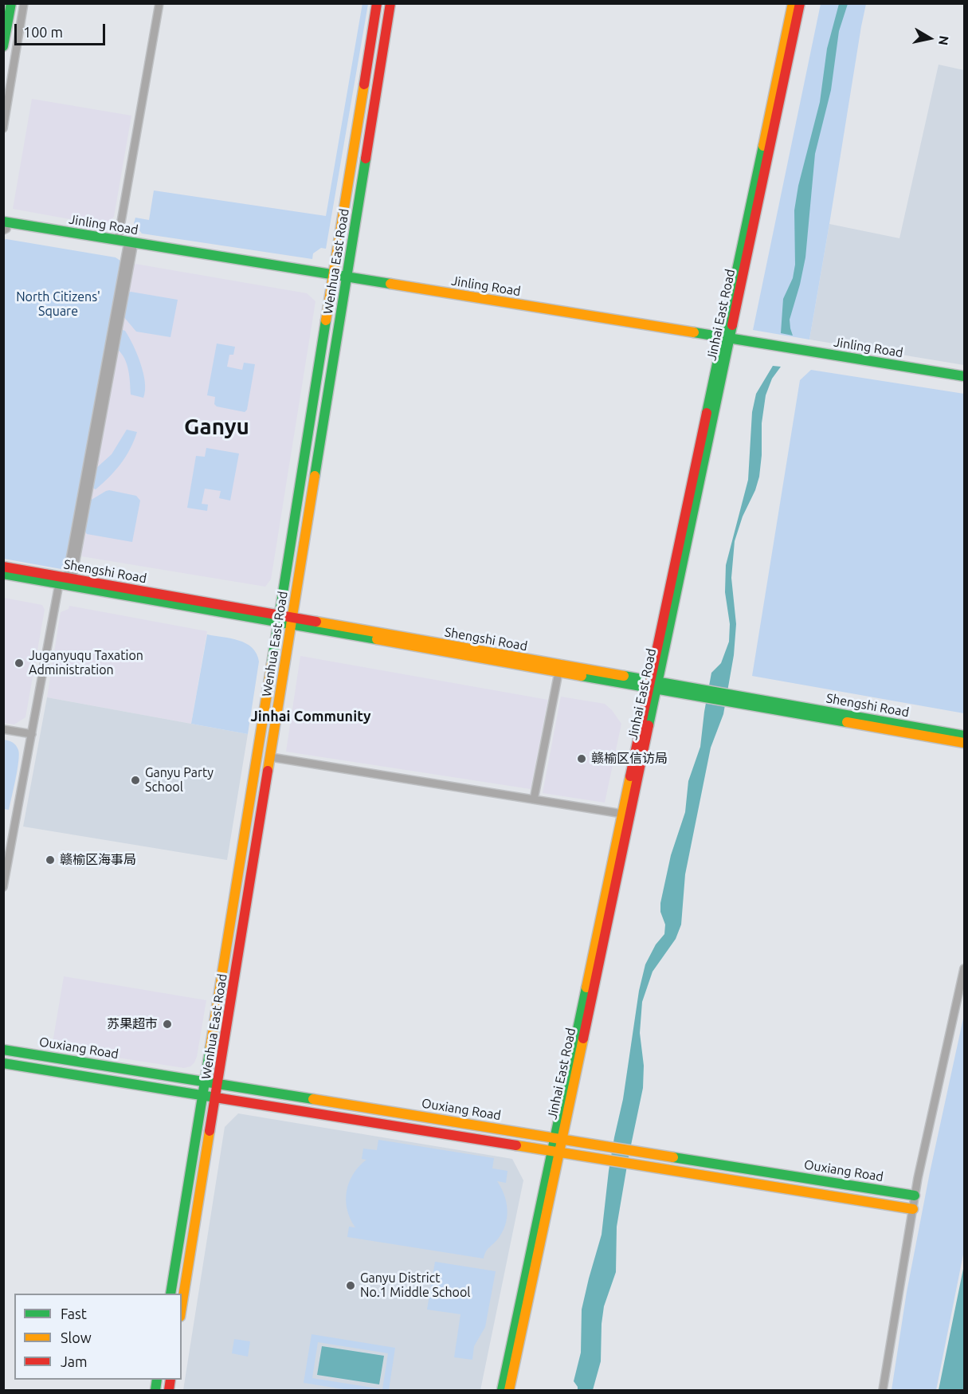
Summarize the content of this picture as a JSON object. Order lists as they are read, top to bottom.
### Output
{
  "streets": {
    "main road": [
      "Jinling Road",
      "Wenhua East Road",
      "Jinhai East Road",
      "Shengshi Road",
      "Ouxiang Road"
    ]
  },
  "crossings": [
    ["Jinling Road", "Wenhua East Road"],
    ["Jinling Road", "Jinhai East Road"],
    ["Wenhua East Road", "Shengshi Road"],
    ["Wenhua East Road", "Ouxiang Road"],
    ["Jinhai East Road", "Shengshi Road"],
    ["Jinhai East Road", "Ouxiang Road"]
  ],
  "districts": ["Ganyu", "Jinhai Community"],
  "parks": ["North Citizens' Square"],
  "places": [
    "Juganyuqu Taxation Administration",
    "赣榆区信访局",
    "Ganyu Party School",
    "赣榆区海事局",
    "苏果超市",
    "Ganyu District No.1 Middle School"
  ],
  "legend": ["Fast", "Slow", "Jam"],
  "scale_bar": "100 m",
  "north": "right"
}
